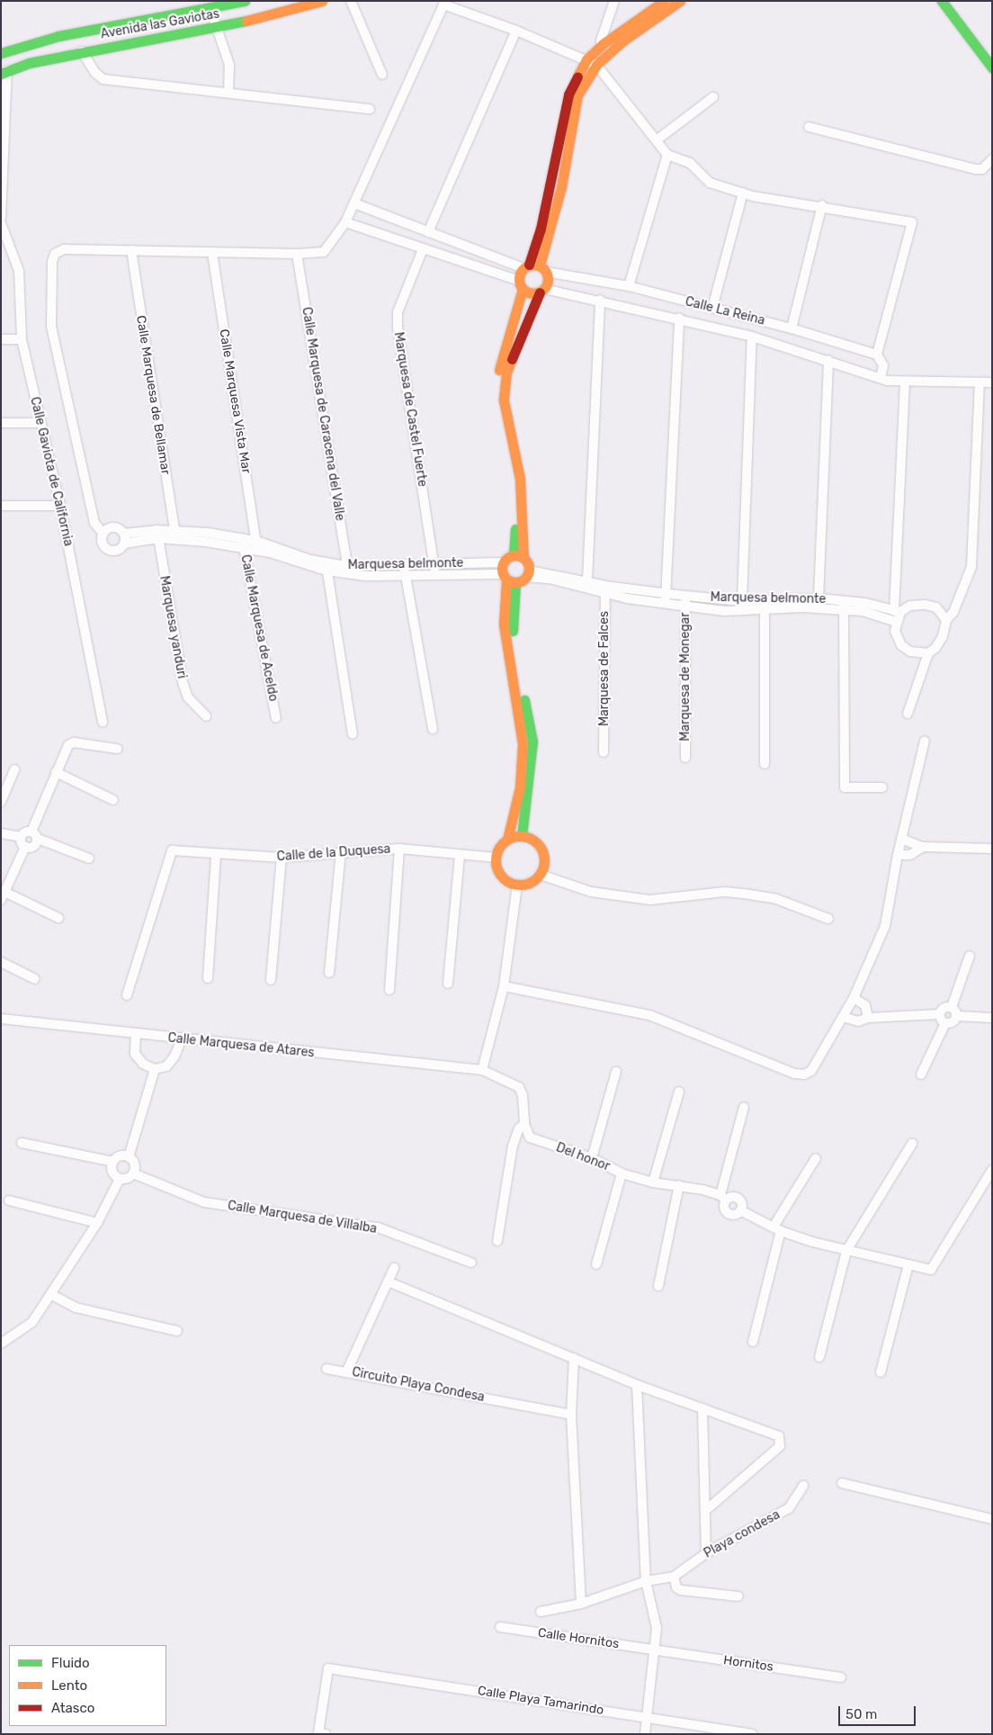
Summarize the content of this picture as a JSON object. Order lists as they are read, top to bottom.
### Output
{
  "streets": {
    "street": [
      "Avenida las Gaviotas",
      "Calle La Reina",
      "Calle Marquesa de Bellamar",
      "Calle Marquesa Vista Mar",
      "Marquesa de Castel Fuerte",
      "Calle Marquesa de Caracena del Valle",
      "Calle Gaviota de California",
      "Marquesa belmonte",
      "Marquesa yanduri",
      "Calle Marquesa de Aceldo",
      "Marquesa de Falces",
      "Marquesa de Monegar",
      "Calle de la Duquesa",
      "Calle Marquesa de Atares",
      "Del honor",
      "Calle Marquesa de Villalba",
      "Circuito Playa Condesa",
      "Playa condesa",
      "Calle Hornitos",
      "Hornitos",
      "Calle Playa Tamarindo"
    ]
  },
  "crossings": [
    ["Calle Marquesa de Bellamar", "Marquesa belmonte"],
    ["Calle Marquesa Vista Mar", "Marquesa belmonte"],
    ["Marquesa de Castel Fuerte", "Marquesa belmonte"],
    ["Calle Marquesa de Caracena del Valle", "Marquesa belmonte"],
    ["Marquesa belmonte", "Marquesa yanduri"],
    ["Marquesa belmonte", "Calle Marquesa de Aceldo"],
    ["Marquesa belmonte", "Marquesa de Falces"],
    ["Marquesa belmonte", "Marquesa de Monegar"],
    ["Calle Hornitos", "Hornitos"]
  ],
  "legend": ["Fluido", "Lento", "Atasco"],
  "scale_bar": "50 m"
}
